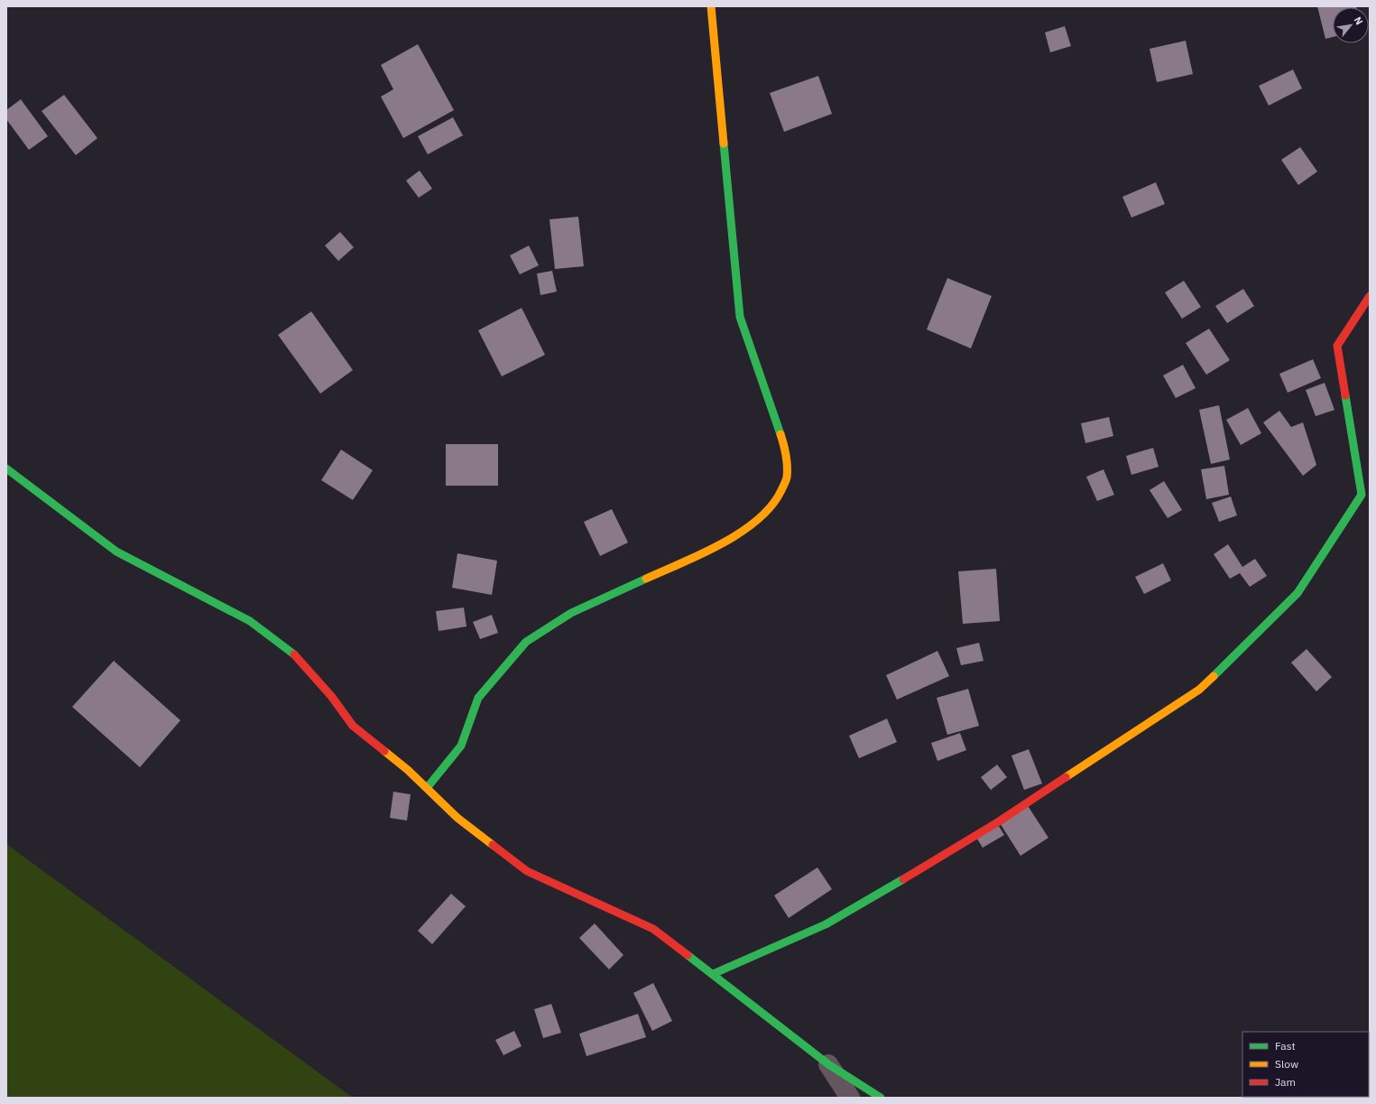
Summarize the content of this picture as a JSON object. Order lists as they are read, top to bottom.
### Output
{
  "legend": ["Fast", "Slow", "Jam"],
  "north": "top right"
}
